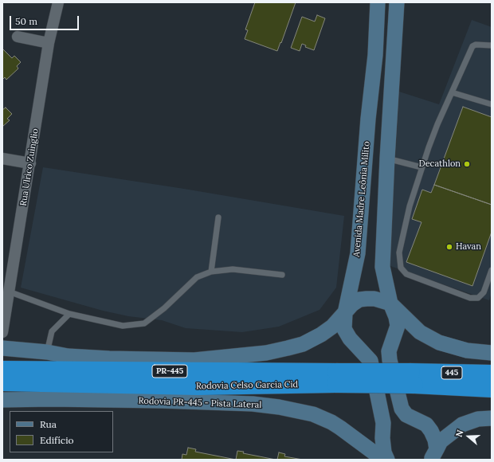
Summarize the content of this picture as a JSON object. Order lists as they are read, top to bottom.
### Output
{
  "streets": {
    "highway": ["PR-445", "445", "Rodovia Celso Garcia Cid"],
    "main road": ["Avenida Madre Leônia Milito", "Rodovia PR-445 - Pista Lateral"],
    "street": ["Rua Ulrico Zuinglio"]
  },
  "crossings": [
    ["Avenida Madre Leônia Milito", "PR-445"]
  ],
  "places": ["Decathlon", "Havan"],
  "legend": ["Rua", "Edifício"],
  "scale_bar": "50 m",
  "north": "left"
}
